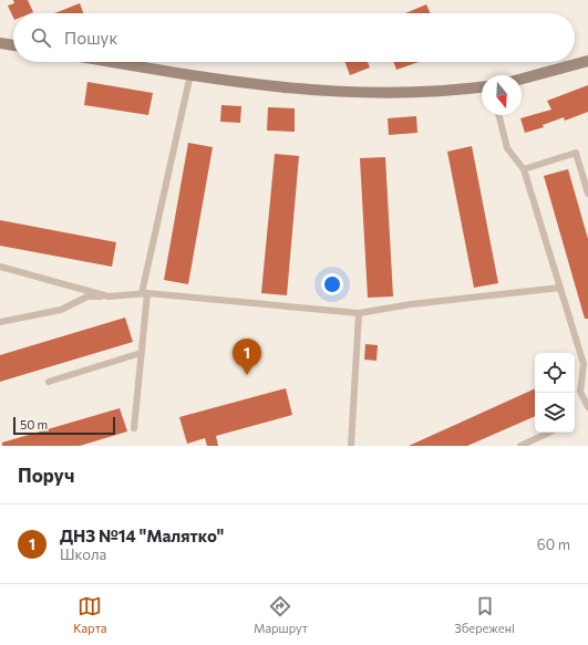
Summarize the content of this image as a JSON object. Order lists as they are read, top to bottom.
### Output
{
  "scale_bar": "50 m",
  "north": "bottom",
  "page": {
    "search": "Пошук",
    "pins": "1",
    "scale": "50 m",
    "heading": "Поруч",
    "list": [
      {
        "mark": "1",
        "name": "ДНЗ №14 \"Малятко\"",
        "note": "Школа",
        "value": "60 m"
      }
    ],
    "nav": ["Карта", "Маршрут", "Збережені"]
  }
}
